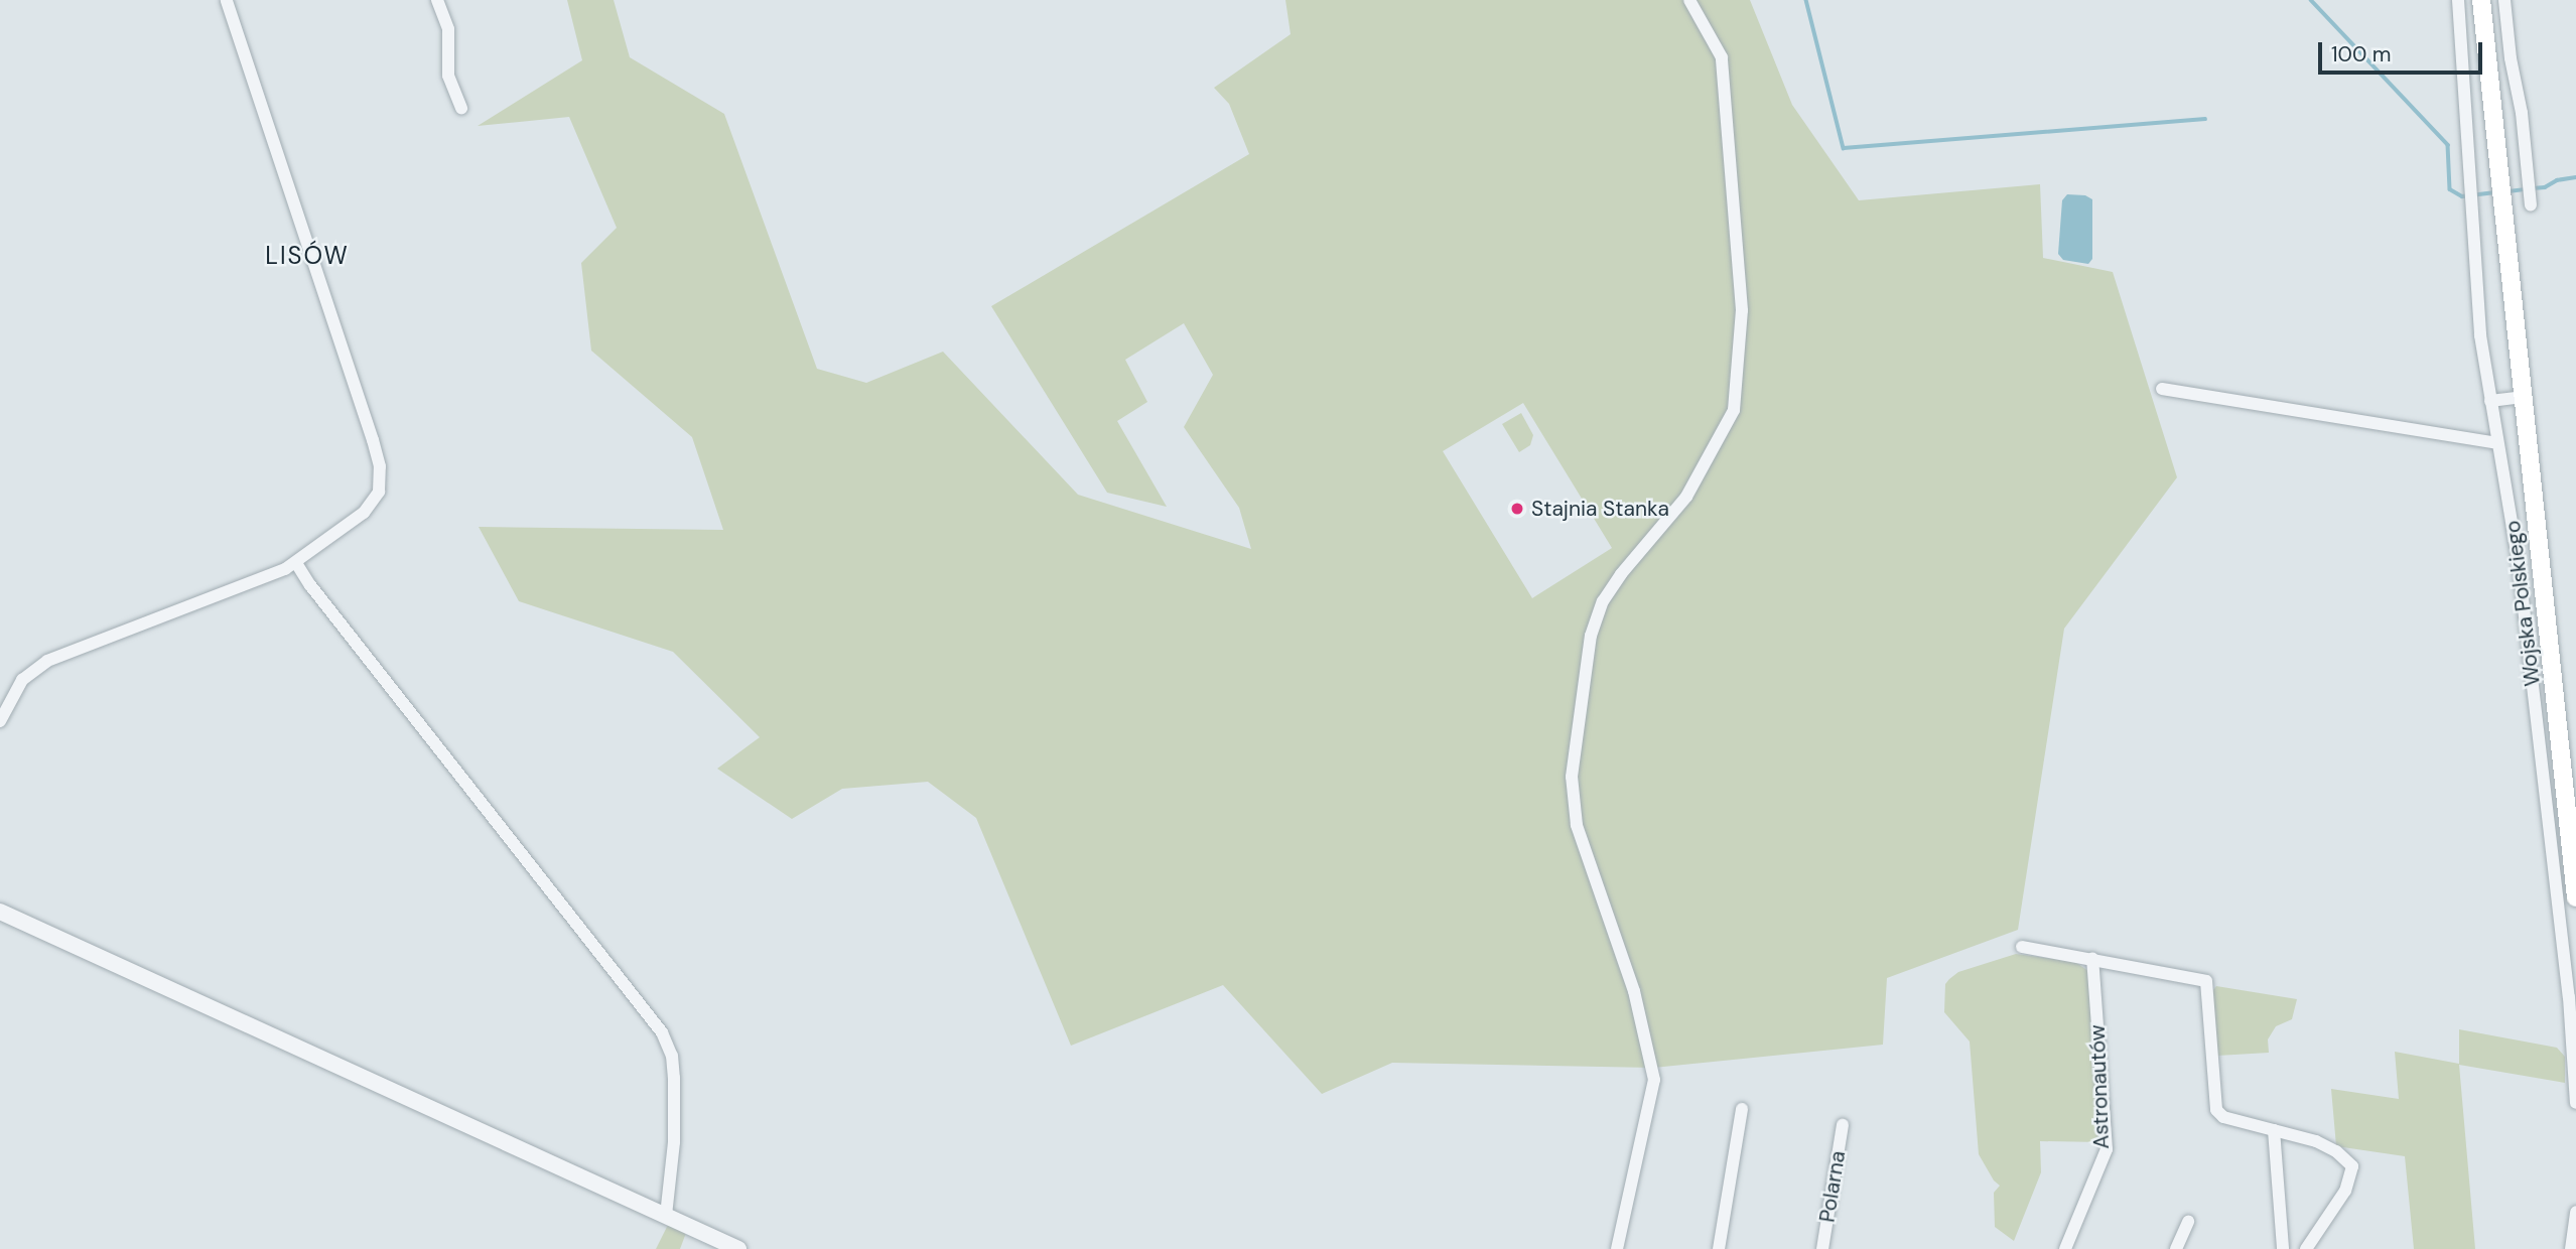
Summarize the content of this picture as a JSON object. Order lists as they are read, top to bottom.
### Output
{
  "streets": {
    "main road": ["Wojska Polskiego"],
    "street": ["Astronautów", "Polarna"]
  },
  "districts": ["LISÓW"],
  "places": ["Stajnia Stanka"],
  "scale_bar": "100 m"
}
